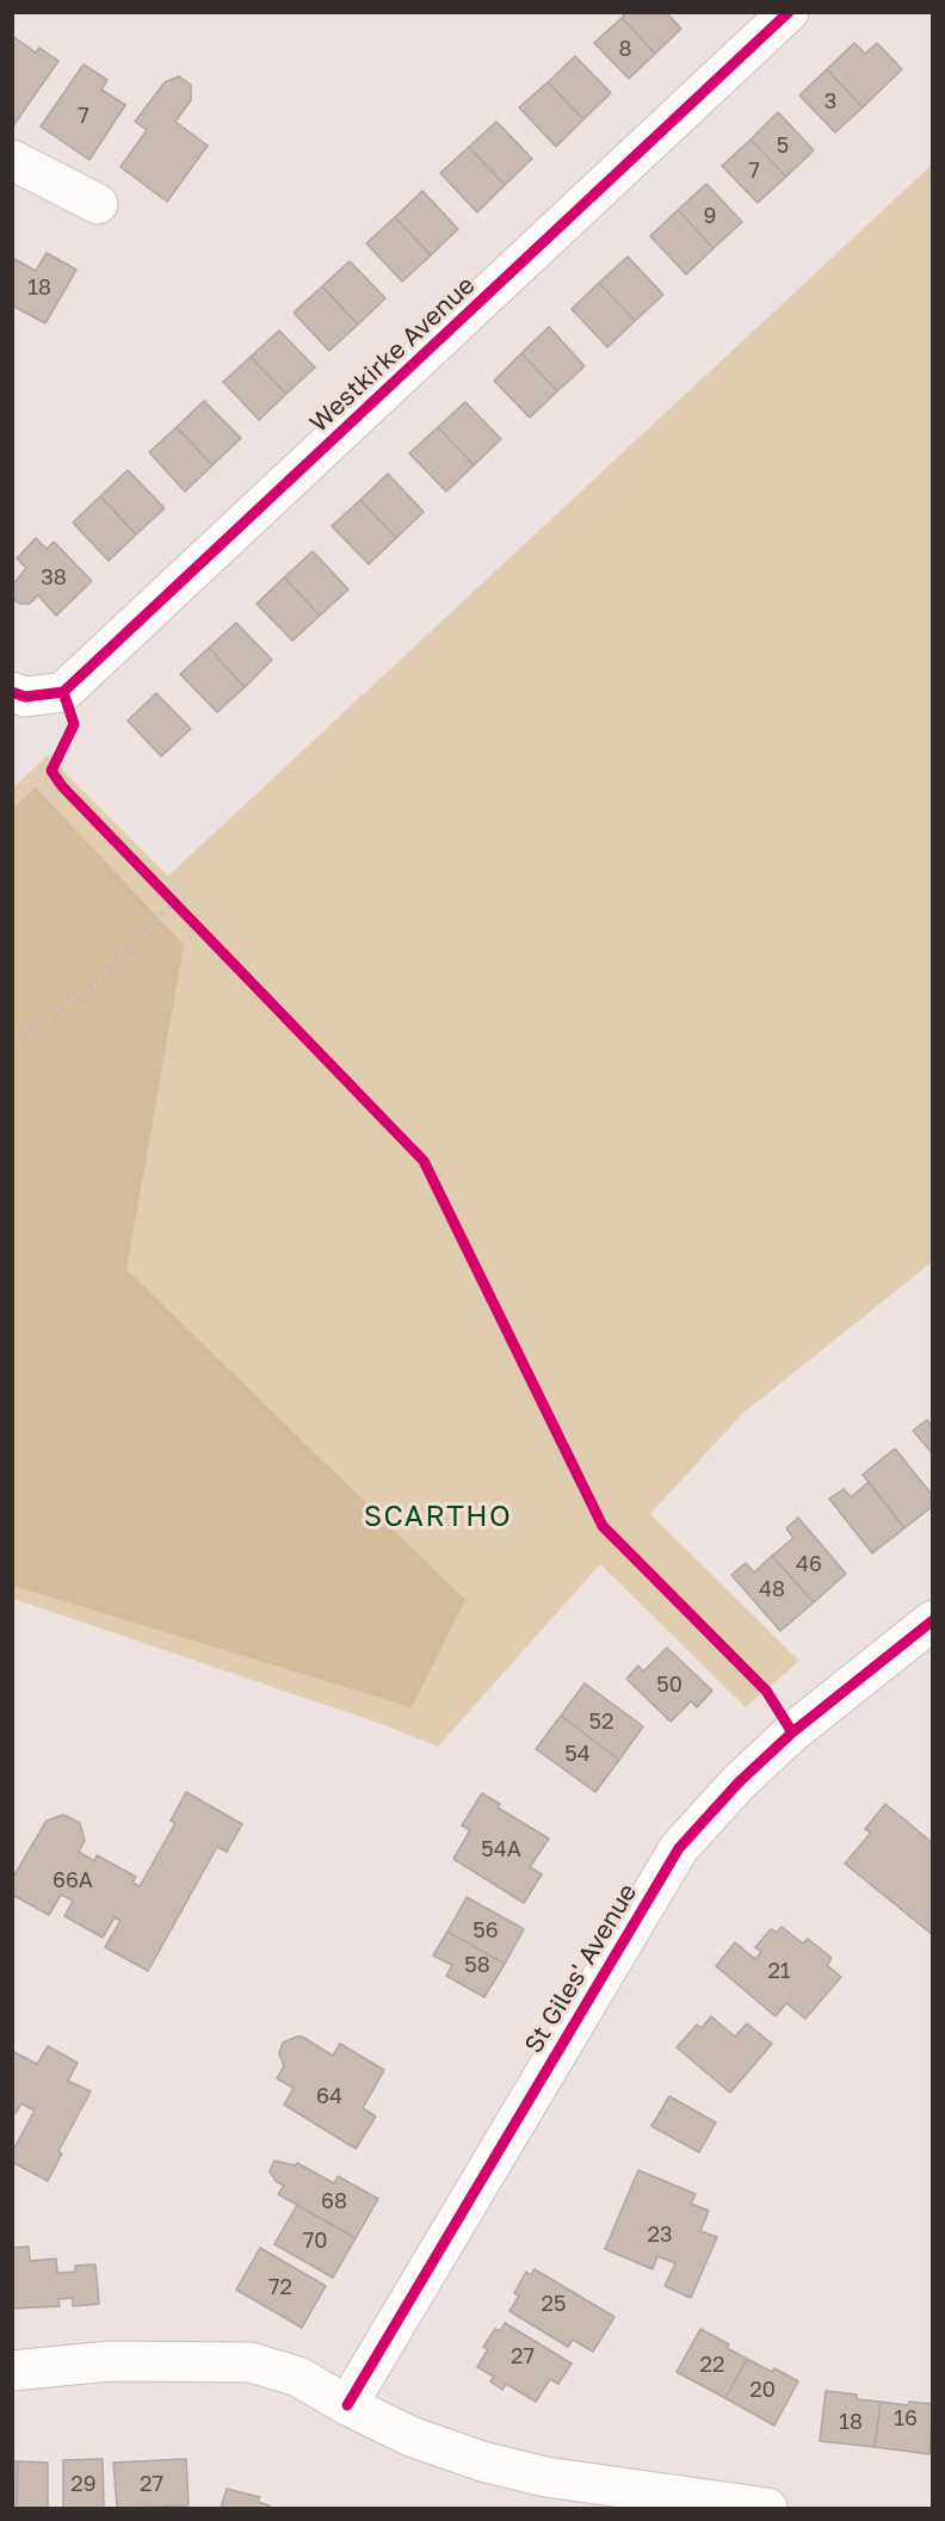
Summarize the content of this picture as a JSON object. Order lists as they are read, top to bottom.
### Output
{
  "streets": {
    "street": ["Westkirke Avenue", "St Giles' Avenue"]
  },
  "districts": ["SCARTHO"],
  "house_numbers": [
    "8",
    "3",
    "7",
    "5",
    "7",
    "9",
    "18",
    "38",
    "46",
    "48",
    "50",
    "52",
    "54",
    "54A",
    "66A",
    "56",
    "58",
    "21",
    "64",
    "68",
    "23",
    "70",
    "72",
    "25",
    "27",
    "22",
    "20",
    "16",
    "18",
    "29",
    "27"
  ]
}
